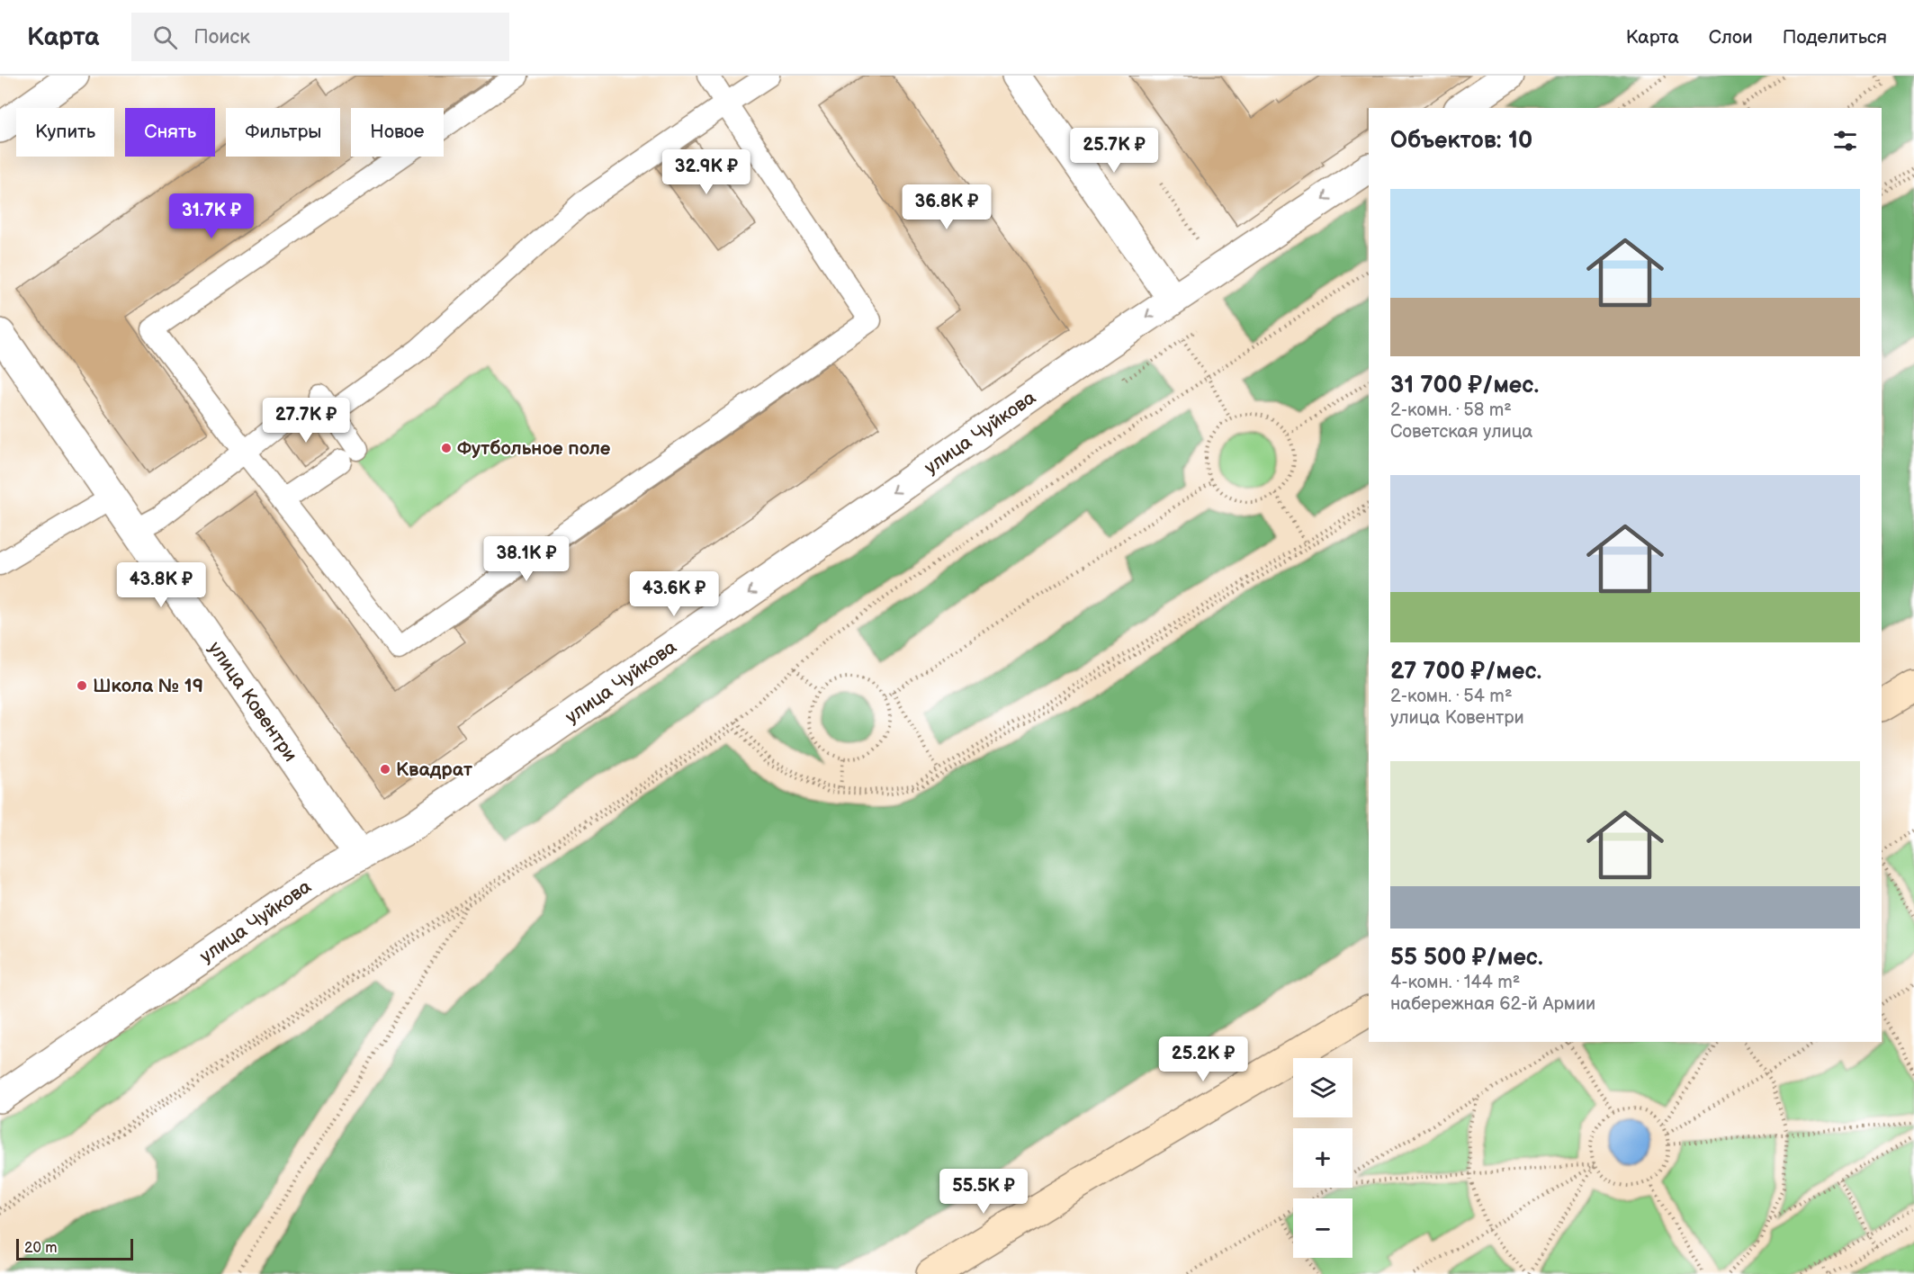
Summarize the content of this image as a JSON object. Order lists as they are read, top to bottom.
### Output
{
  "streets": {
    "street": ["улица Чуйкова", "улица Ковентри"]
  },
  "crossings": [
    ["улица Чуйкова", "улица Ковентри"]
  ],
  "one_way": ["улица Чуйкова"],
  "places": ["Футбольное поле", "Школа № 19", "Квадрат"],
  "scale_bar": "20 m",
  "page": {
    "header": "Карта",
    "search": "Поиск",
    "nav": ["Карта", "Слои", "Поделиться"],
    "chip": [
      "Купить",
      "Снять",
      "Фильтры",
      "Новое"
    ],
    "heading": "Объектов: 10",
    "price": [
      "25.7K ₽",
      "32.9K ₽",
      "36.8K ₽",
      "31.7K ₽",
      "27.7K ₽",
      "38.1K ₽",
      "43.8K ₽",
      "43.6K ₽",
      "25.2K ₽",
      "55.5K ₽"
    ],
    "list": [
      {
        "name": "31 700 ₽/мес.",
        "note": "2-комн. · 58 m² · Советская улица"
      },
      {
        "name": "27 700 ₽/мес.",
        "note": "2-комн. · 54 m² · улица Ковентри"
      },
      {
        "name": "55 500 ₽/мес.",
        "note": "4-комн. · 144 m² · набережная 62-й Армии"
      }
    ],
    "map_buttons": ["+", "−"],
    "scale": "20 m"
  }
}
